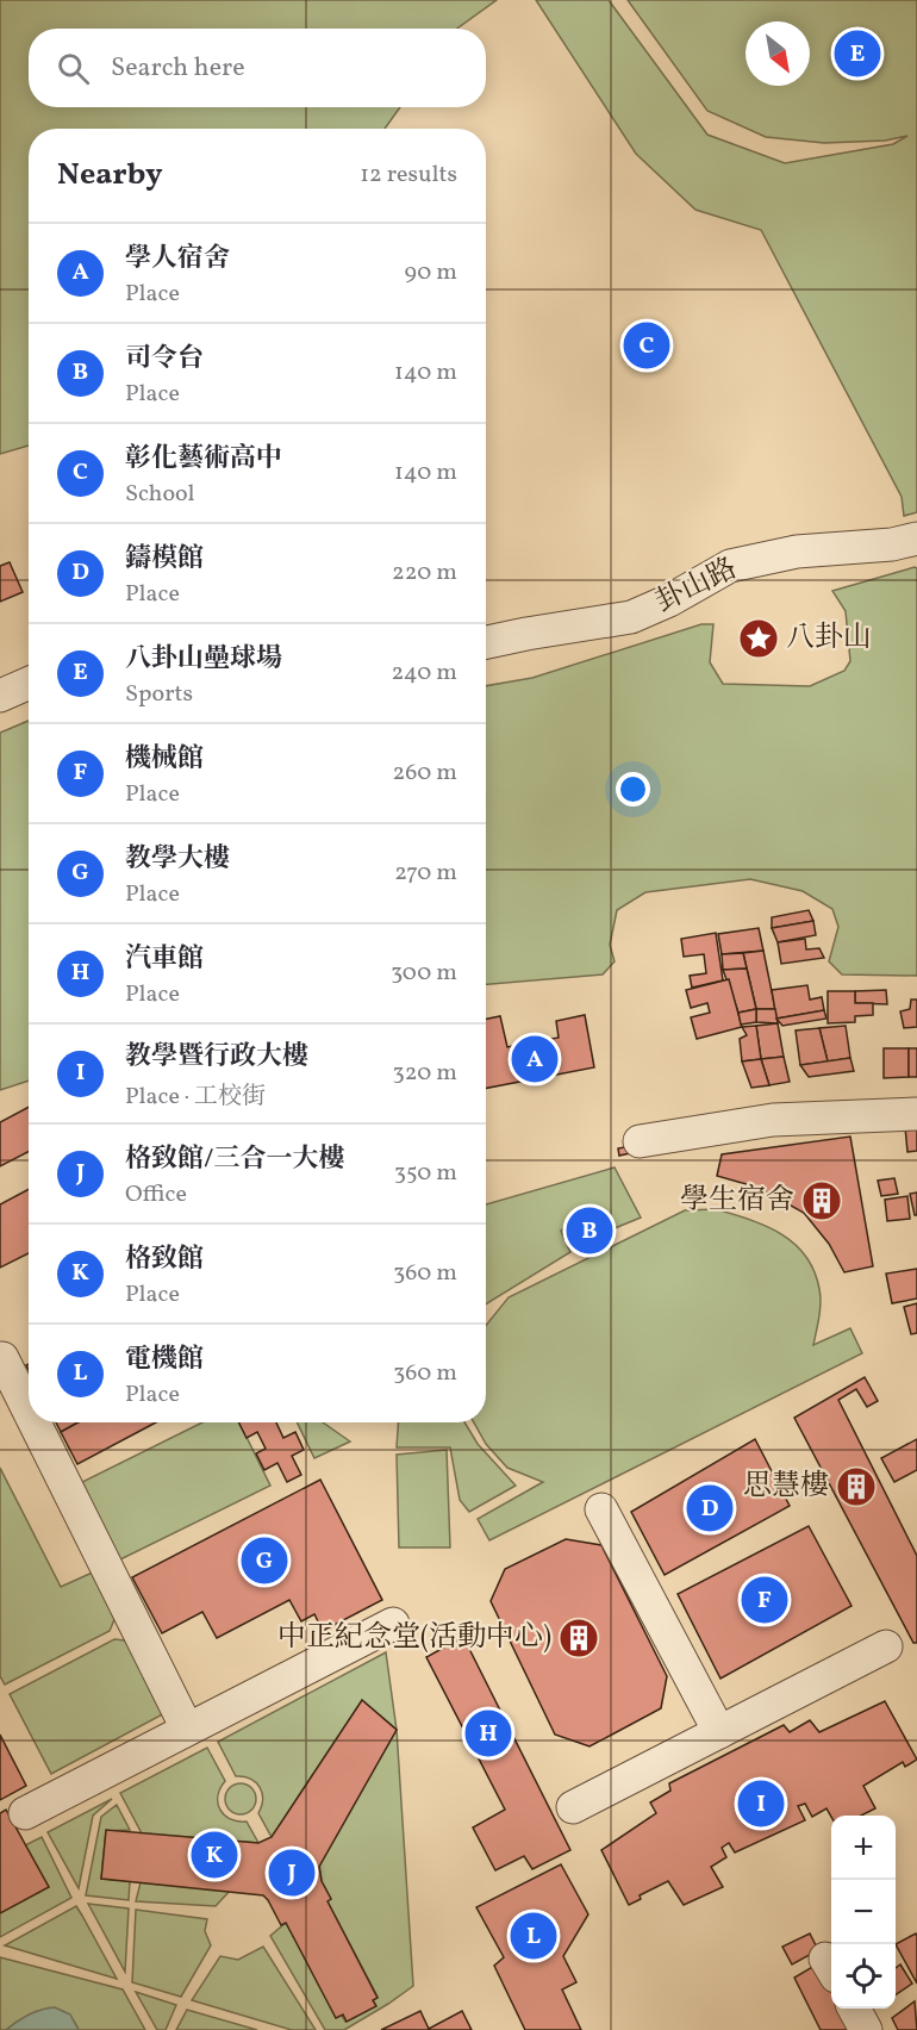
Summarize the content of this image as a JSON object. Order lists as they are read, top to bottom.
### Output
{
  "streets": {
    "street": ["卦山路"]
  },
  "places": {
    "place": ["八卦山"],
    "building": ["學生宿舍", "思慧樓", "中正紀念堂(活動中心)"]
  },
  "north": "bottom right",
  "page": {
    "pins": [
      "E",
      "C",
      "A",
      "B",
      "D",
      "G",
      "F",
      "H",
      "I",
      "K",
      "J",
      "L"
    ],
    "search": "Search here",
    "heading": ["Nearby", "12 results"],
    "list": [
      {
        "mark": "A",
        "name": "學人宿舍",
        "note": "Place",
        "value": "90 m"
      },
      {
        "mark": "B",
        "name": "司令台",
        "note": "Place",
        "value": "140 m"
      },
      {
        "mark": "C",
        "name": "彰化藝術高中",
        "note": "School",
        "value": "140 m"
      },
      {
        "mark": "D",
        "name": "鑄模館",
        "note": "Place",
        "value": "220 m"
      },
      {
        "mark": "E",
        "name": "八卦山壘球場",
        "note": "Sports",
        "value": "240 m"
      },
      {
        "mark": "F",
        "name": "機械館",
        "note": "Place",
        "value": "260 m"
      },
      {
        "mark": "G",
        "name": "教學大樓",
        "note": "Place",
        "value": "270 m"
      },
      {
        "mark": "H",
        "name": "汽車館",
        "note": "Place",
        "value": "300 m"
      },
      {
        "mark": "I",
        "name": "教學暨行政大樓",
        "note": "Place · 工校街",
        "value": "320 m"
      },
      {
        "mark": "J",
        "name": "格致館/三合一大樓",
        "note": "Office",
        "value": "350 m"
      },
      {
        "mark": "K",
        "name": "格致館",
        "note": "Place",
        "value": "360 m"
      },
      {
        "mark": "L",
        "name": "電機館",
        "note": "Place",
        "value": "360 m"
      }
    ],
    "map_buttons": ["+", "−"]
  }
}
